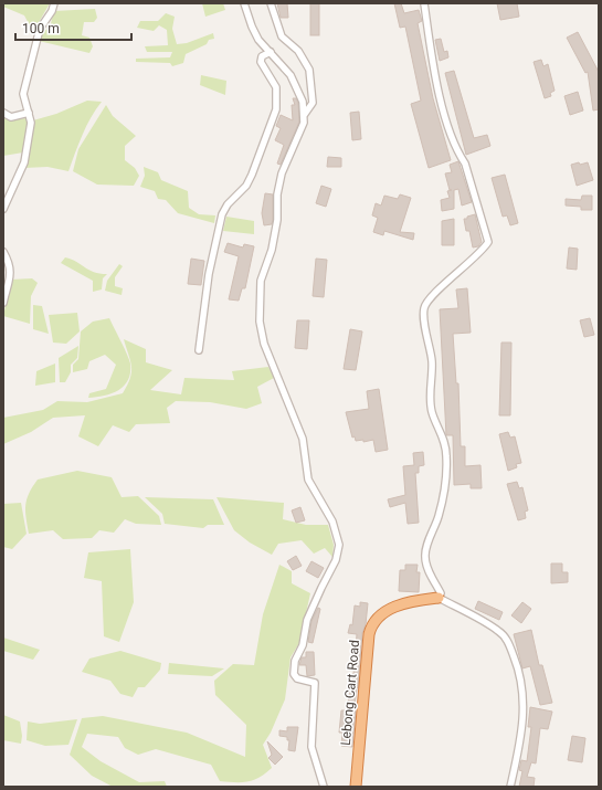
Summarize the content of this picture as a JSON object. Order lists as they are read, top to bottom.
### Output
{
  "streets": {
    "highway": ["Lebong Cart Road"]
  },
  "scale_bar": "100 m"
}
